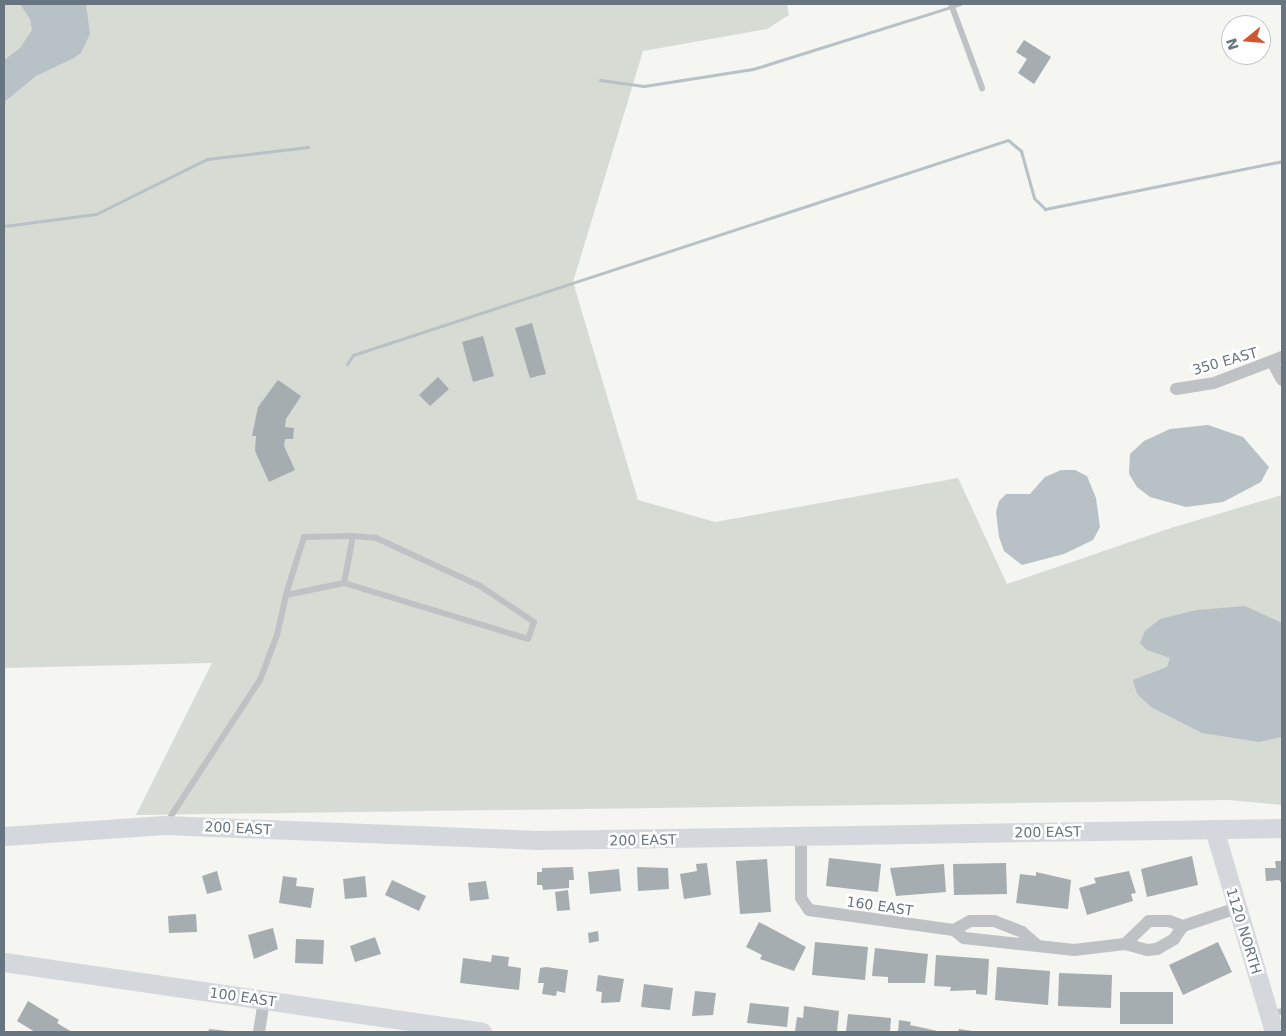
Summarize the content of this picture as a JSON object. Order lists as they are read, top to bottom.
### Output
{
  "streets": {
    "street": [
      "350 EAST",
      "200 EAST",
      "160 EAST",
      "1120 NORTH",
      "100 EAST"
    ]
  },
  "crossings": [
    ["200 EAST", "160 EAST"],
    ["200 EAST", "1120 NORTH"],
    ["160 EAST", "1120 NORTH"]
  ],
  "north": "left"
}
